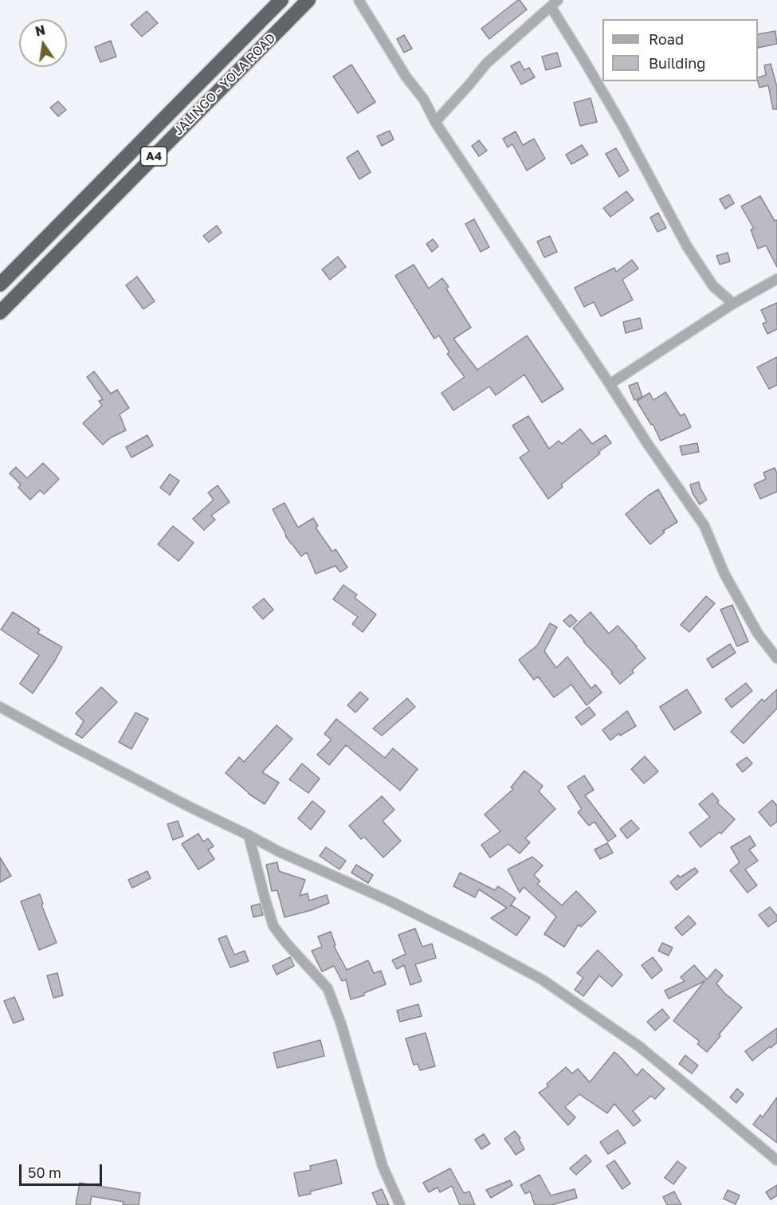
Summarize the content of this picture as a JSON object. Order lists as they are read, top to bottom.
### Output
{
  "streets": {
    "highway": ["JALINGO - YOLA ROAD", "A4"]
  },
  "legend": ["Road", "Building"],
  "scale_bar": "50 m",
  "north": "top"
}
